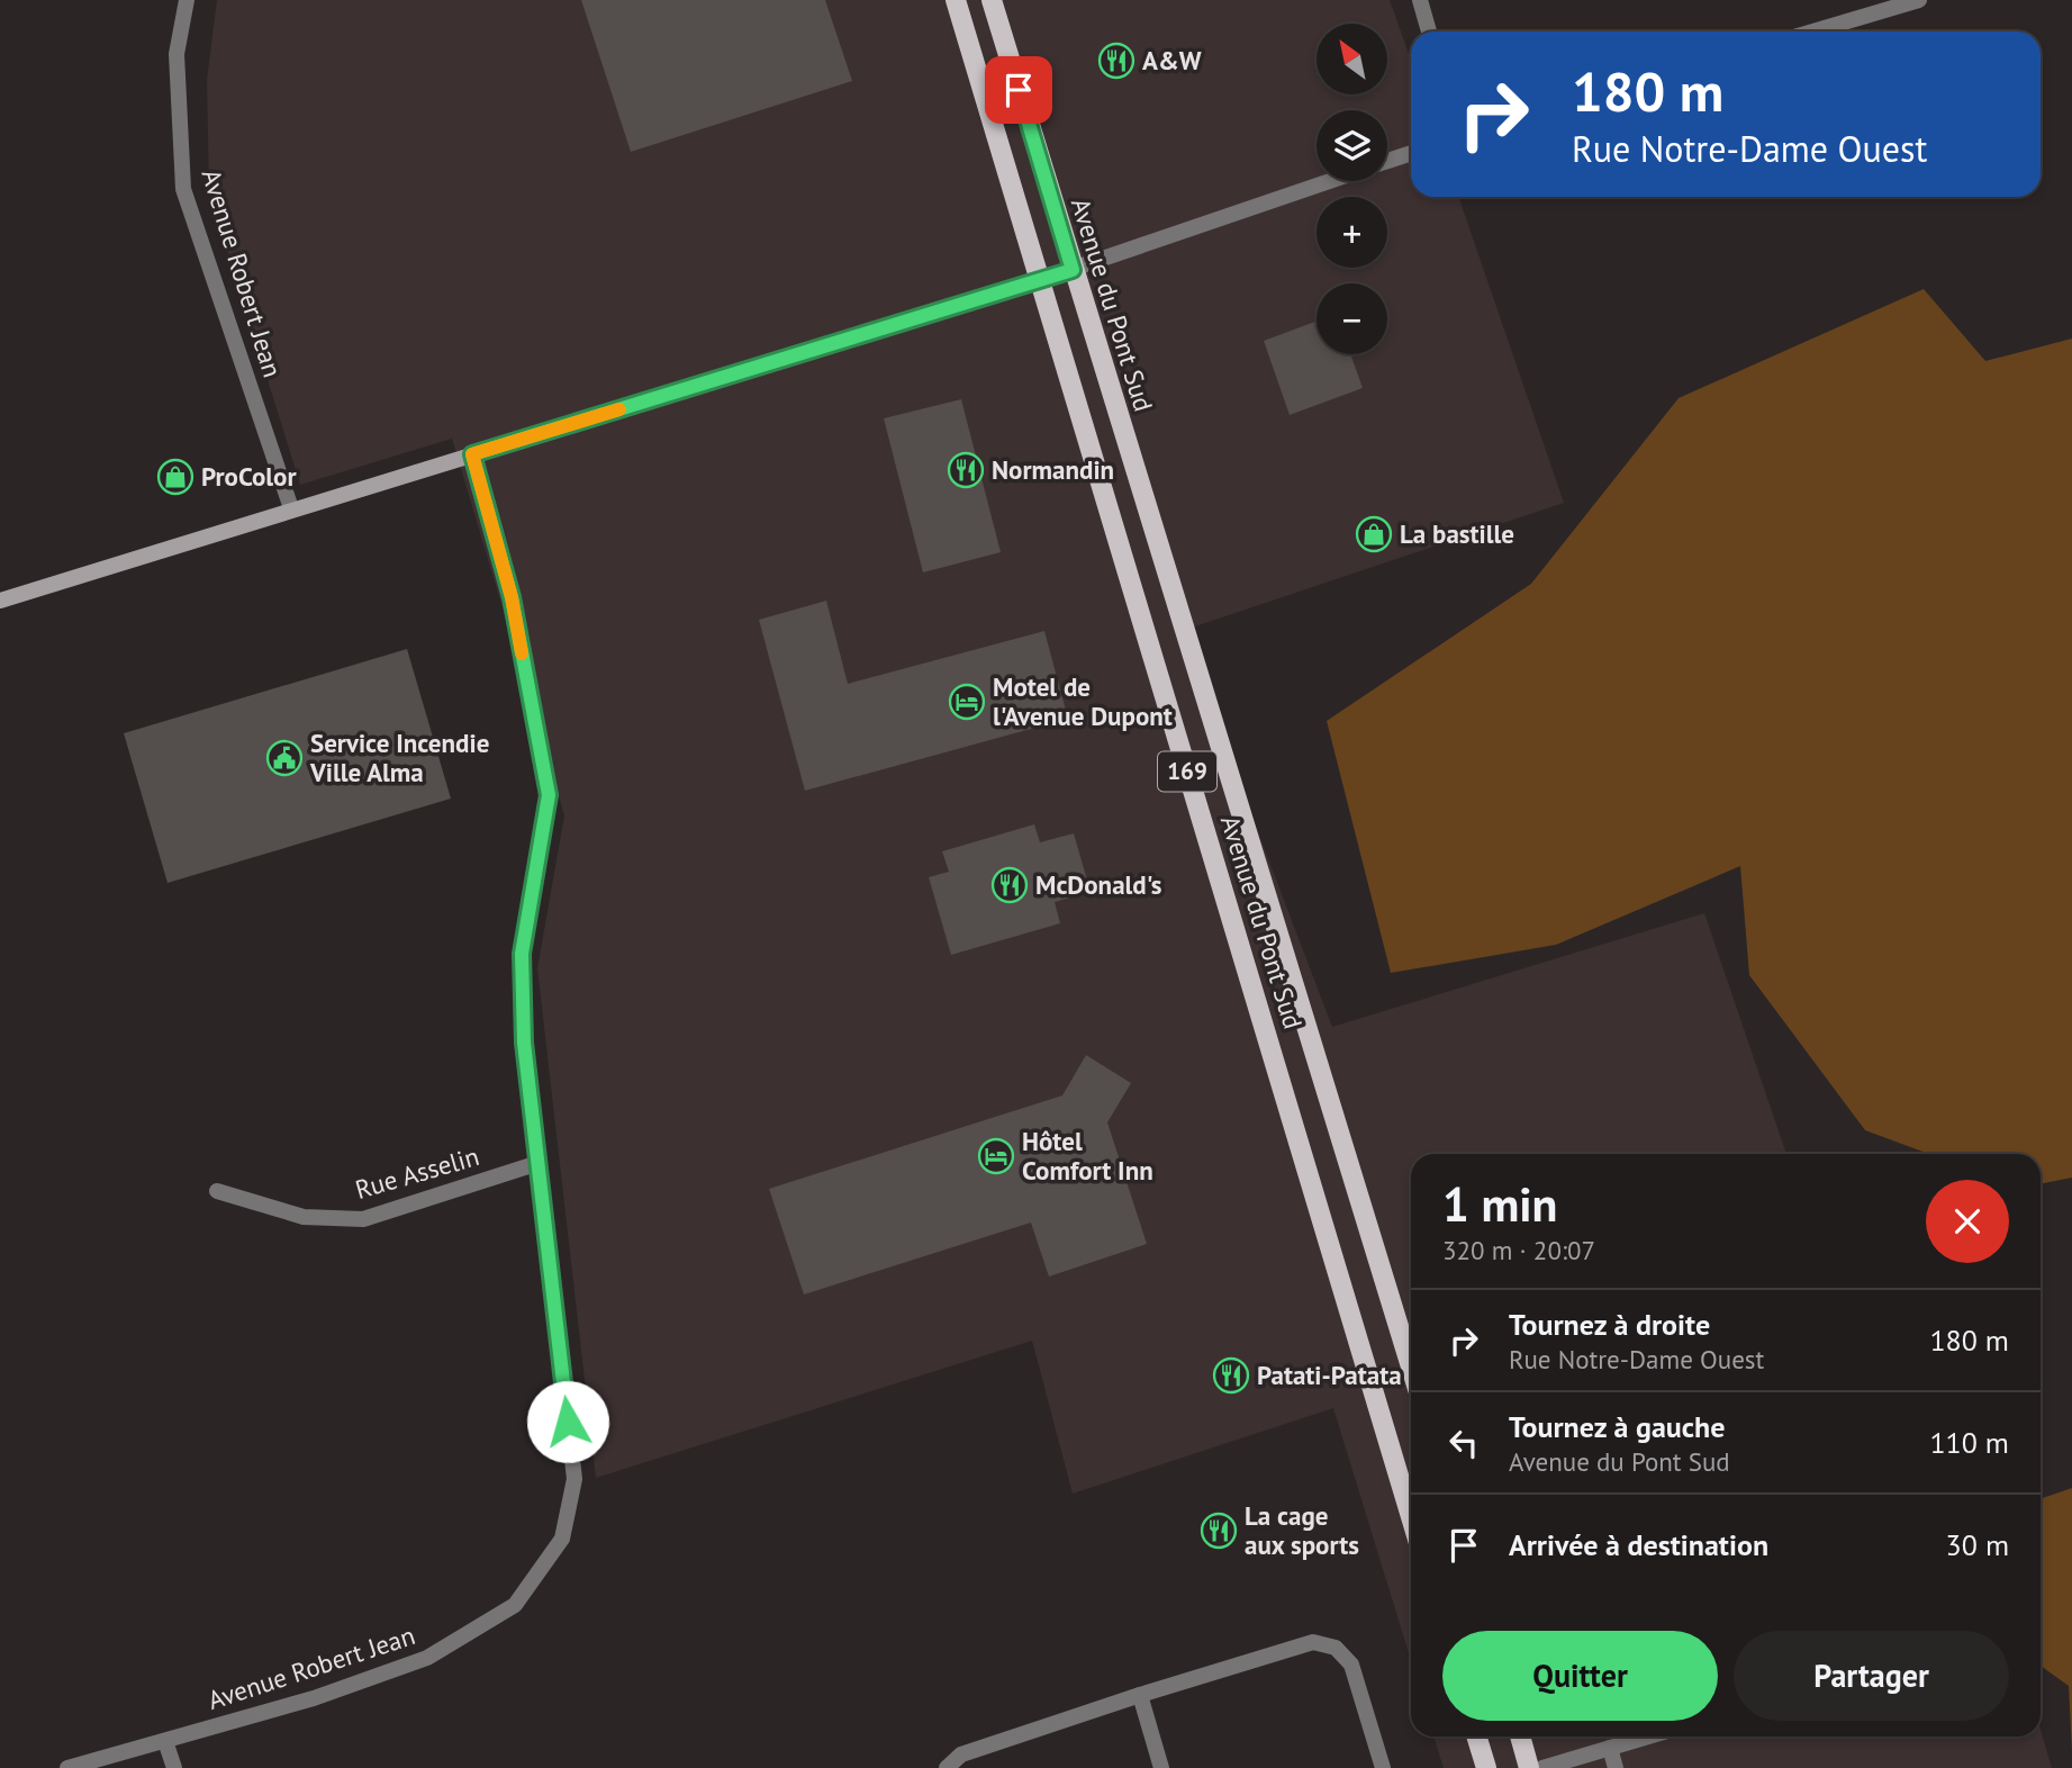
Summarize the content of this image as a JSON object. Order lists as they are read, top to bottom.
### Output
{
  "streets": {
    "main road": ["Avenue du Pont Sud", "169"],
    "street": ["Avenue Robert Jean", "Rue Asselin"]
  },
  "crossings": [
    ["Avenue Robert Jean", "Rue Asselin"]
  ],
  "places": {
    "restaurant": [
      "A&W",
      "Normandin",
      "McDonald's",
      "Patati-Patata",
      "La cage aux sports"
    ],
    "shop": ["ProColor", "La bastille"],
    "hotel": ["Motel de l'Avenue Dupont", "Hôtel Comfort Inn"],
    "public building": ["Service Incendie Ville Alma"]
  },
  "north": "top left",
  "page": {
    "map_buttons": ["+", "−"],
    "turn": ["180 m", "Rue Notre-Dame Ouest"],
    "heading": ["1 min", "320 m · 20:07"],
    "list": [
      {
        "name": "Tournez à droite",
        "note": "Rue Notre-Dame Ouest",
        "value": "180 m"
      },
      {
        "name": "Tournez à gauche",
        "note": "Avenue du Pont Sud",
        "value": "110 m"
      },
      {
        "name": "Arrivée à destination",
        "value": "30 m"
      }
    ],
    "buttons": ["Quitter", "Partager"]
  }
}
